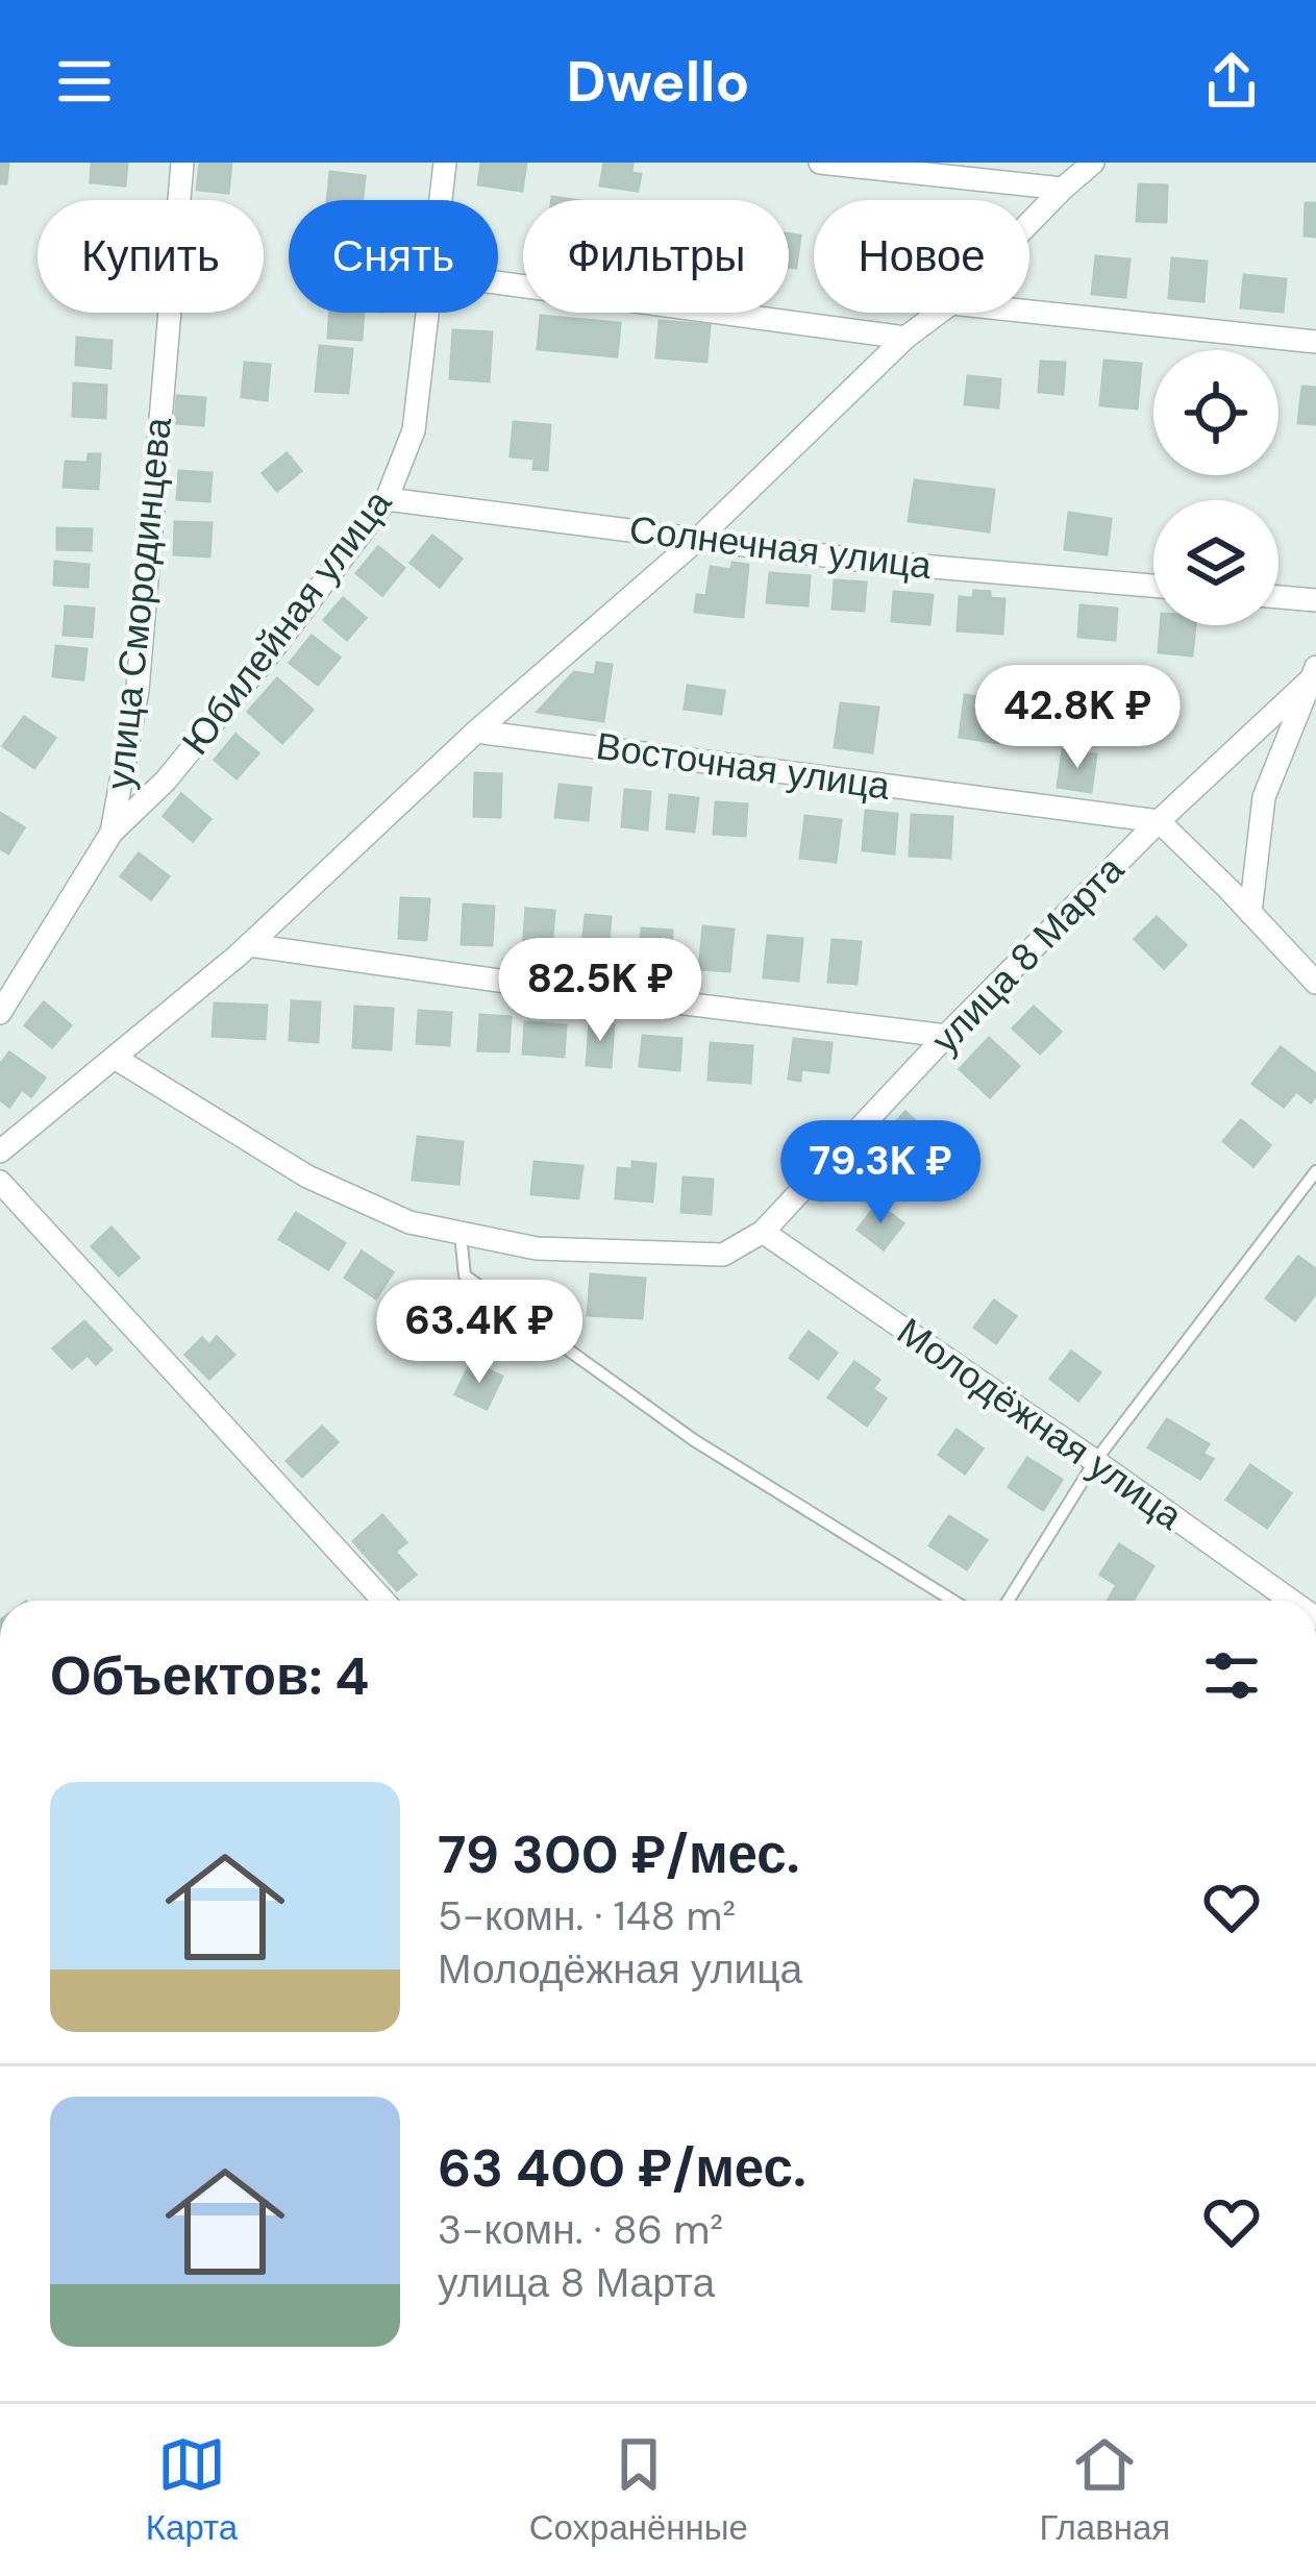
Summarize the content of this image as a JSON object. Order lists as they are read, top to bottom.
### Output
{
  "streets": {
    "street": [
      "Солнечная улица",
      "улица Смородинцева",
      "Юбилейная улица",
      "Восточная улица",
      "улица 8 Марта",
      "Молодёжная улица"
    ]
  },
  "crossings": [
    ["Солнечная улица", "Юбилейная улица"],
    ["улица Смородинцева", "Юбилейная улица"],
    ["Восточная улица", "улица 8 Марта"],
    ["улица 8 Марта", "Молодёжная улица"]
  ],
  "page": {
    "header": "Dwello",
    "chip": [
      "Купить",
      "Снять",
      "Фильтры",
      "Новое"
    ],
    "price": [
      "42.8K ₽",
      "82.5K ₽",
      "79.3K ₽",
      "63.4K ₽"
    ],
    "heading": "Объектов: 4",
    "list": [
      {
        "name": "79 300 ₽/мес.",
        "note": "5-комн. · 148 m² · Молодёжная улица"
      },
      {
        "name": "63 400 ₽/мес.",
        "note": "3-комн. · 86 m² · улица 8 Марта"
      }
    ],
    "tabs": ["Карта", "Сохранённые", "Главная"]
  }
}
